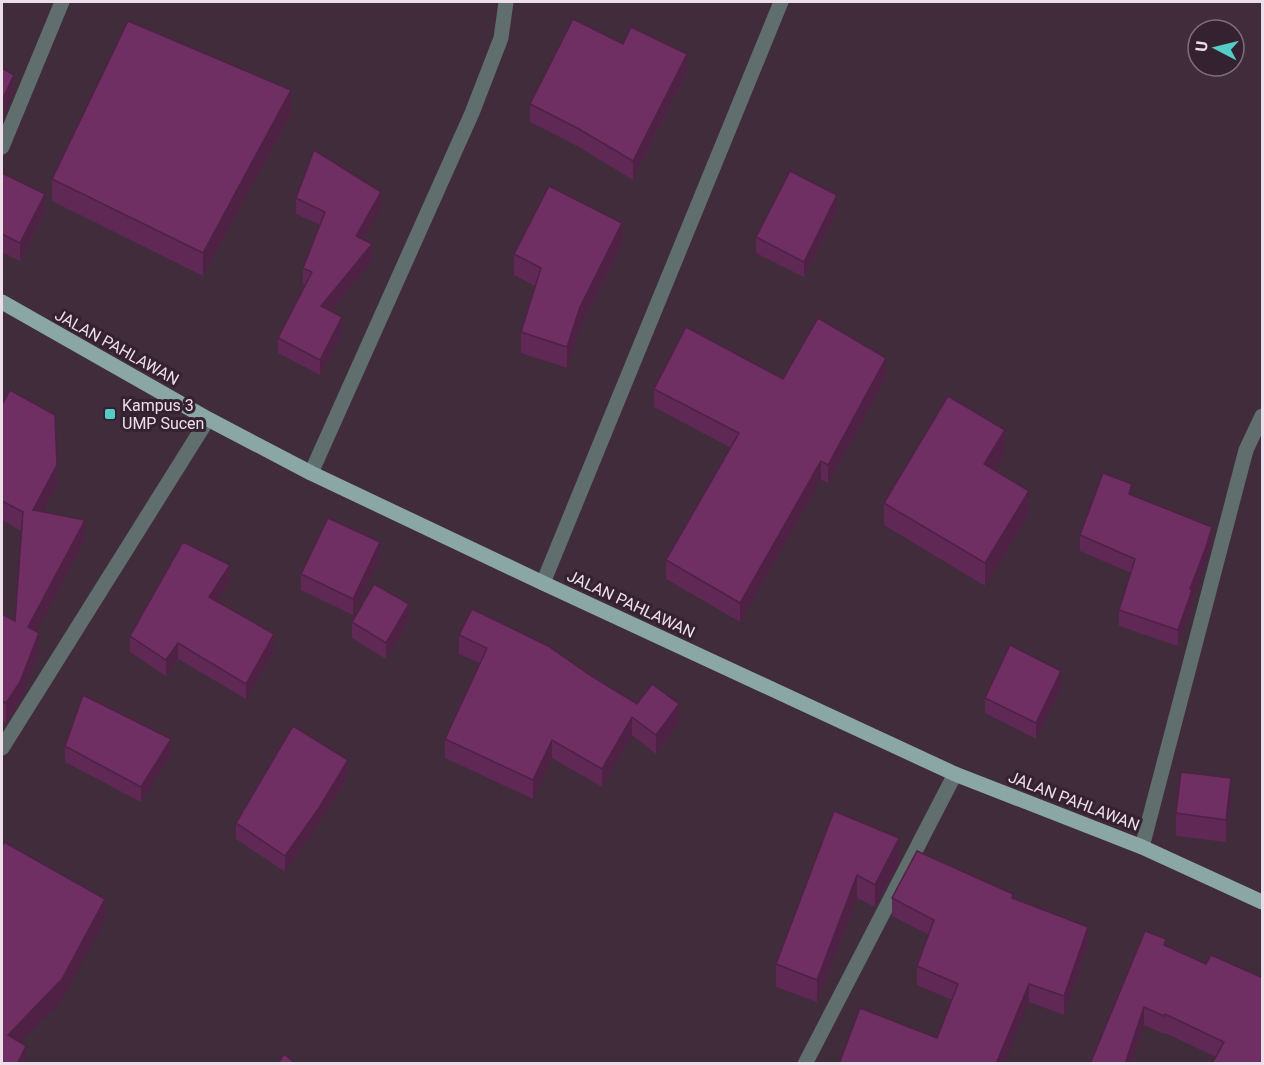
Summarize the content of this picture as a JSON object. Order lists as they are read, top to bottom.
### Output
{
  "streets": {
    "main road": ["JALAN PAHLAWAN"]
  },
  "places": {
    "transit": ["Kampus 3 UMP Sucen"]
  },
  "north": "left"
}
